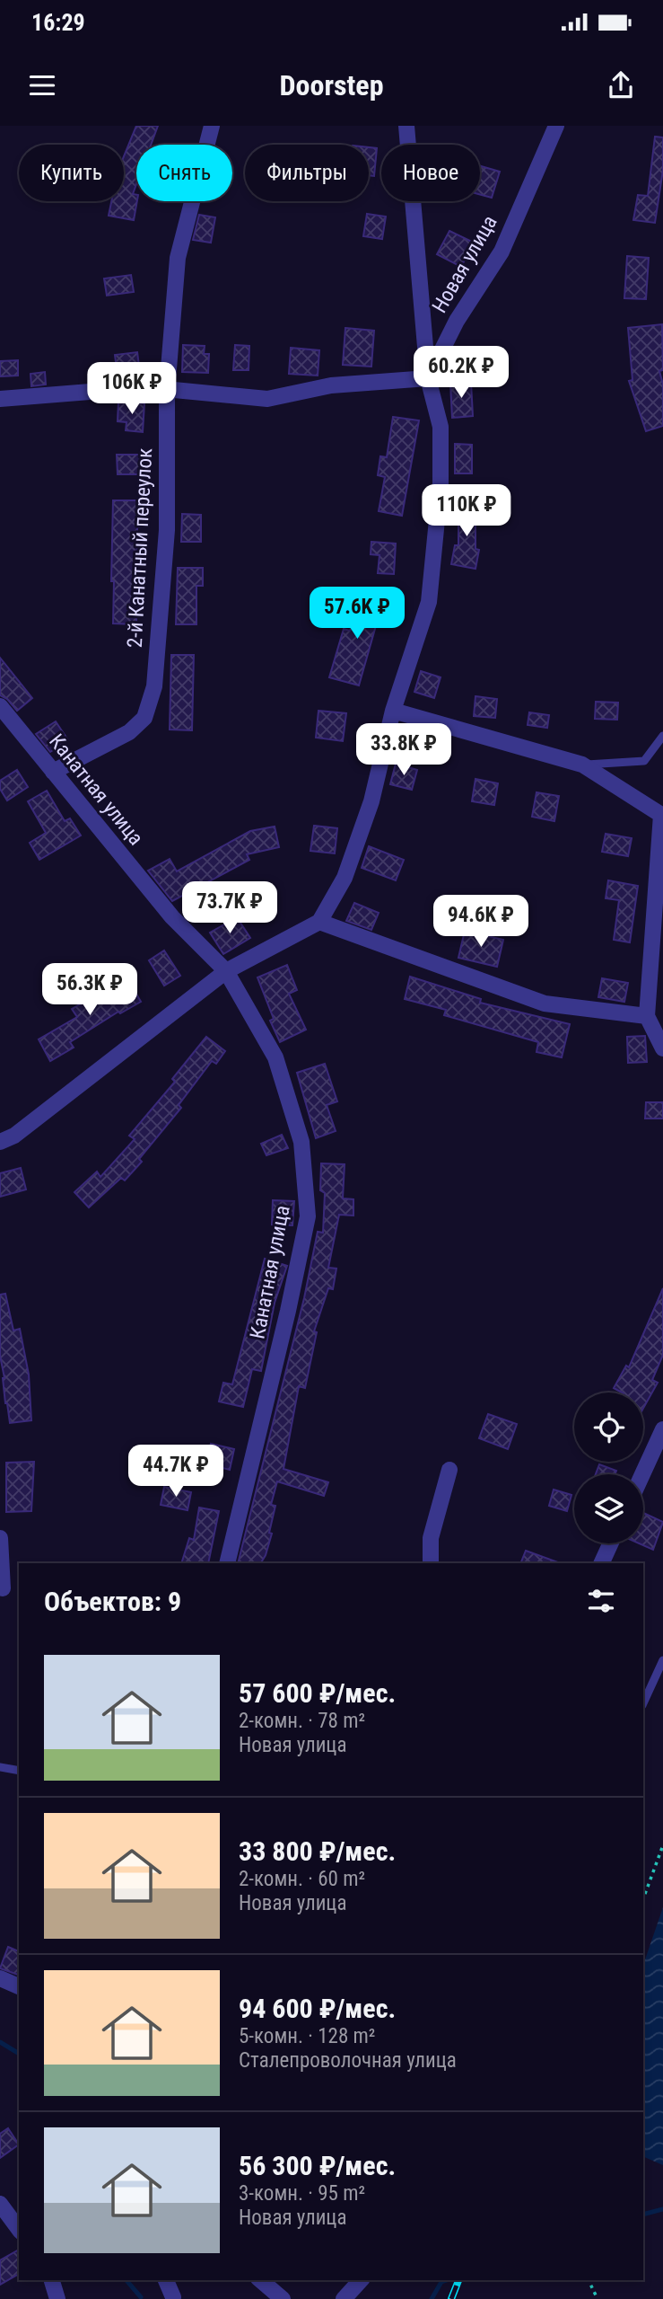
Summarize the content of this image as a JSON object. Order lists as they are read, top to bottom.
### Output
{
  "streets": {
    "street": ["Новая улица", "2-й Канатный переулок", "Канатная улица"]
  },
  "crossings": [
    ["2-й Канатный переулок", "Канатная улица"]
  ],
  "page": {
    "status": "16:29",
    "header": "Doorstep",
    "chip": [
      "Купить",
      "Снять",
      "Фильтры",
      "Новое"
    ],
    "price": [
      "60.2K ₽",
      "106K ₽",
      "110K ₽",
      "57.6K ₽",
      "33.8K ₽",
      "73.7K ₽",
      "94.6K ₽",
      "56.3K ₽",
      "44.7K ₽"
    ],
    "heading": "Объектов: 9",
    "list": [
      {
        "name": "57 600 ₽/мес.",
        "note": "2-комн. · 78 m² · Новая улица"
      },
      {
        "name": "33 800 ₽/мес.",
        "note": "2-комн. · 60 m² · Новая улица"
      },
      {
        "name": "94 600 ₽/мес.",
        "note": "5-комн. · 128 m² · Сталепроволочная улица"
      },
      {
        "name": "56 300 ₽/мес.",
        "note": "3-комн. · 95 m² · Новая улица"
      }
    ]
  }
}
